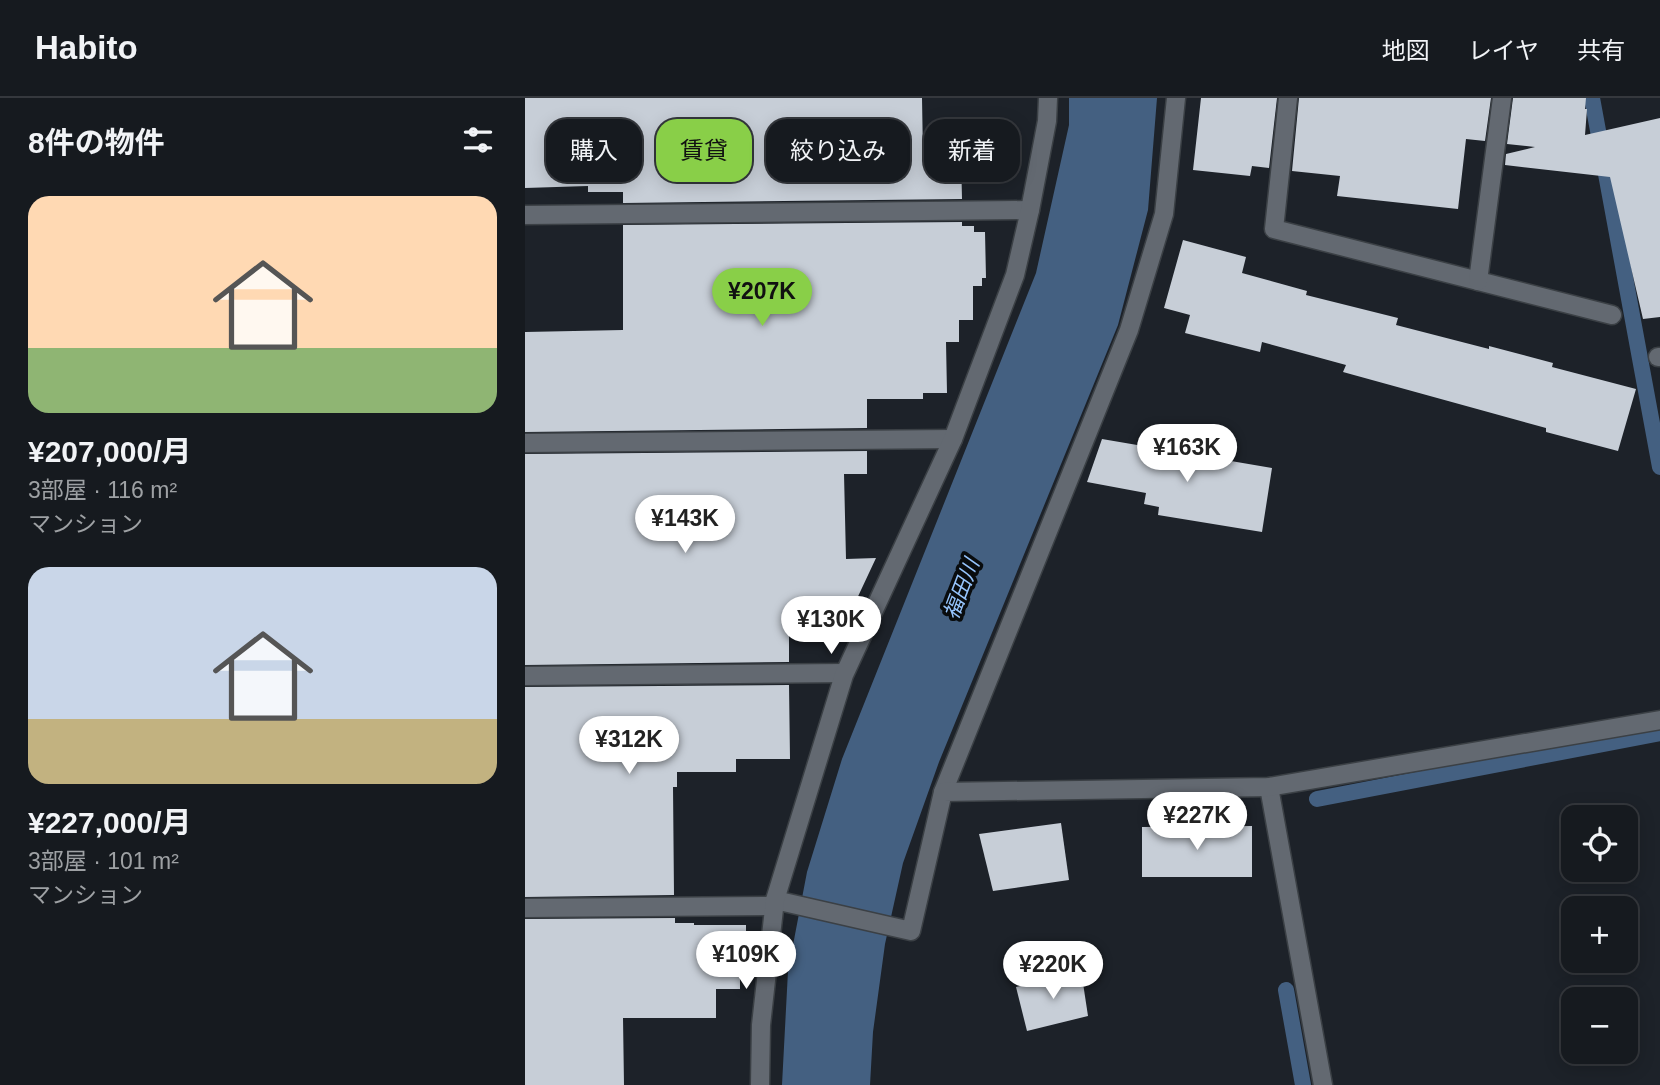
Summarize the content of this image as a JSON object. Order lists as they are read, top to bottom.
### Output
{
  "water": ["福田川"],
  "page": {
    "header": "Habito",
    "nav": ["地図", "レイヤ", "共有"],
    "heading": "8件の物件",
    "chip": [
      "購入",
      "賃貸",
      "絞り込み",
      "新着"
    ],
    "list": [
      {
        "name": "¥207,000/月",
        "note": "3部屋 · 116 m² · マンション"
      },
      {
        "name": "¥227,000/月",
        "note": "3部屋 · 101 m² · マンション"
      }
    ],
    "price": [
      "¥207K",
      "¥163K",
      "¥143K",
      "¥130K",
      "¥312K",
      "¥227K",
      "¥109K",
      "¥220K"
    ],
    "map_buttons": ["+", "−"]
  }
}
